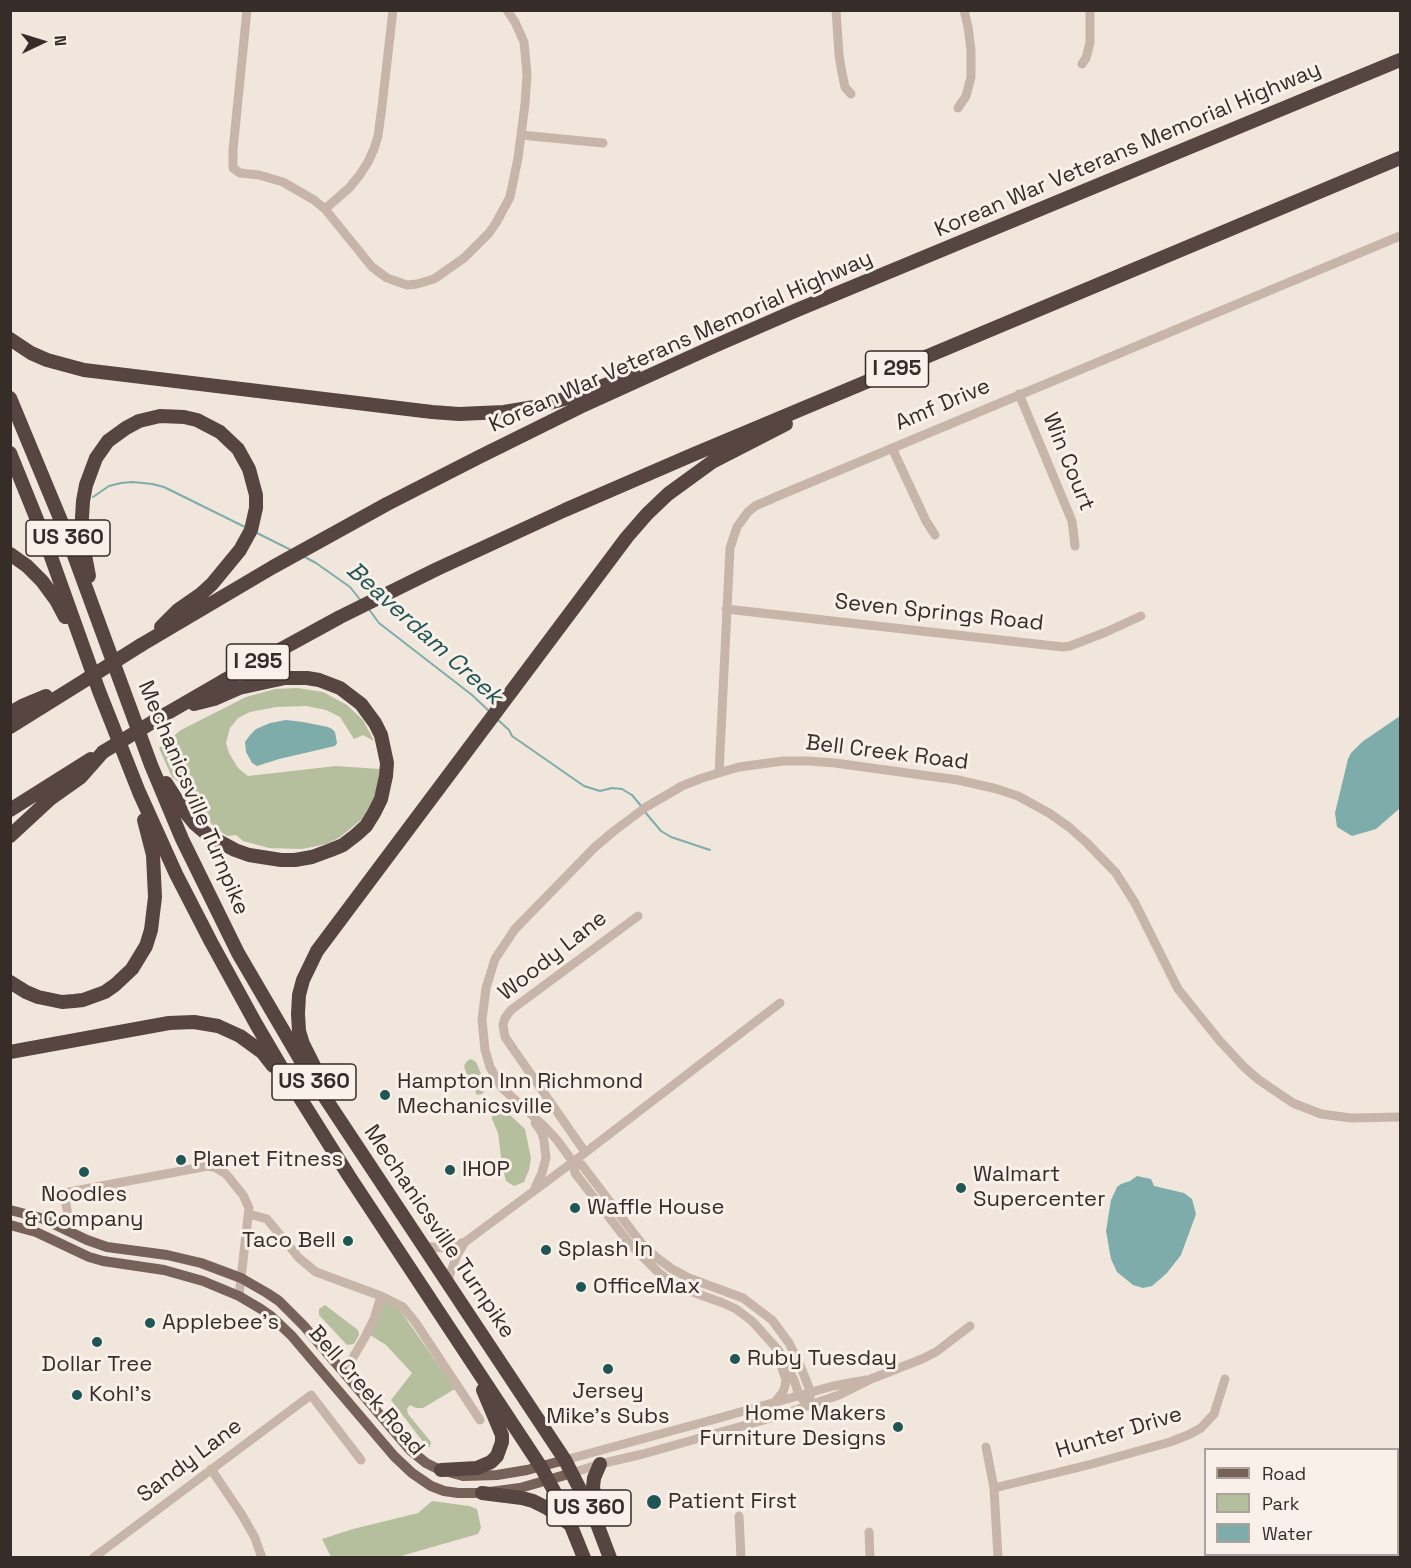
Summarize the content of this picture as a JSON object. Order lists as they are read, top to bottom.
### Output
{
  "streets": {
    "highway": [
      "Korean War Veterans Memorial Highway",
      "I 295",
      "US 360",
      "Mechanicsville Turnpike"
    ],
    "main road": ["Bell Creek Road"],
    "street": [
      "Amf Drive",
      "Win Court",
      "Seven Springs Road",
      "Woody Lane",
      "Hunter Drive",
      "Sandy Lane"
    ]
  },
  "crossings": [
    ["Amf Drive", "Win Court"],
    ["Amf Drive", "Seven Springs Road"],
    ["Amf Drive", "Bell Creek Road"],
    ["Bell Creek Road", "Mechanicsville Turnpike"]
  ],
  "water": ["Beaverdam Creek"],
  "places": [
    "Hampton Inn Richmond Mechanicsville",
    "Planet Fitness",
    "IHOP",
    "Noodles & Company",
    "Walmart Supercenter",
    "Waffle House",
    "Taco Bell",
    "Splash In",
    "OfficeMax",
    "Applebee's",
    "Dollar Tree",
    "Ruby Tuesday",
    "Jersey Mike's Subs",
    "Kohl's",
    "Home Makers Furniture Designs",
    "Patient First"
  ],
  "legend": ["Road", "Park", "Water"],
  "north": "right"
}
